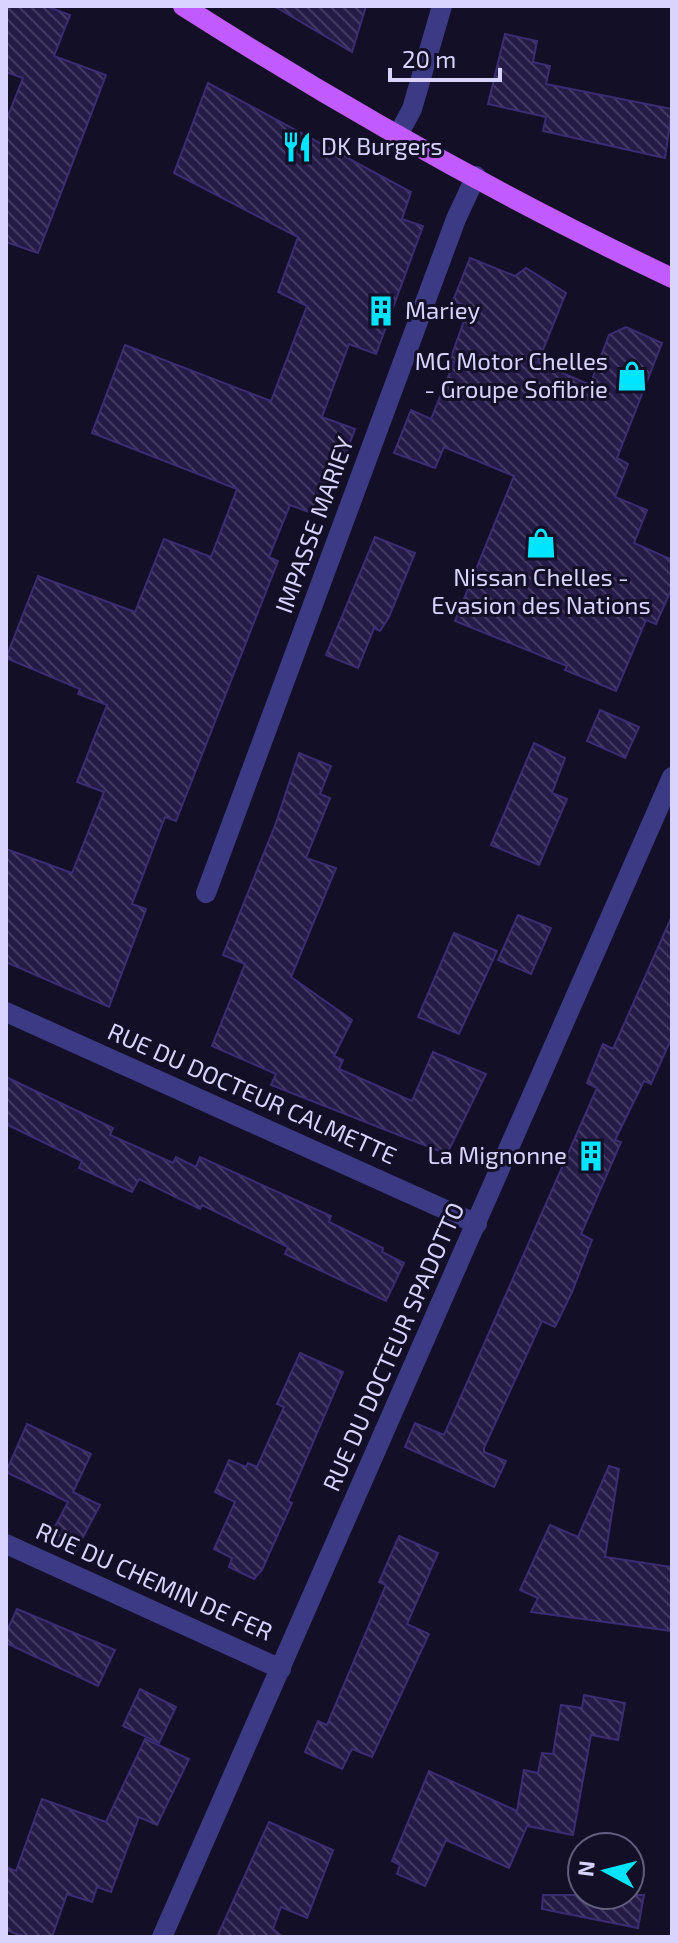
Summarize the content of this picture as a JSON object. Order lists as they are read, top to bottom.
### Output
{
  "streets": {
    "street": [
      "IMPASSE MARIEY",
      "RUE DU DOCTEUR CALMETTE",
      "RUE DU DOCTEUR SPADOTTO",
      "RUE DU CHEMIN DE FER"
    ]
  },
  "crossings": [
    ["RUE DU DOCTEUR CALMETTE", "RUE DU DOCTEUR SPADOTTO"],
    ["RUE DU DOCTEUR SPADOTTO", "RUE DU CHEMIN DE FER"]
  ],
  "places": {
    "restaurant": ["DK Burgers"],
    "building": ["Mariey", "La Mignonne"],
    "shop": ["MG Motor Chelles - Groupe Sofibrie", "Nissan Chelles - Evasion des Nations"]
  },
  "scale_bar": "20 m",
  "north": "left"
}
